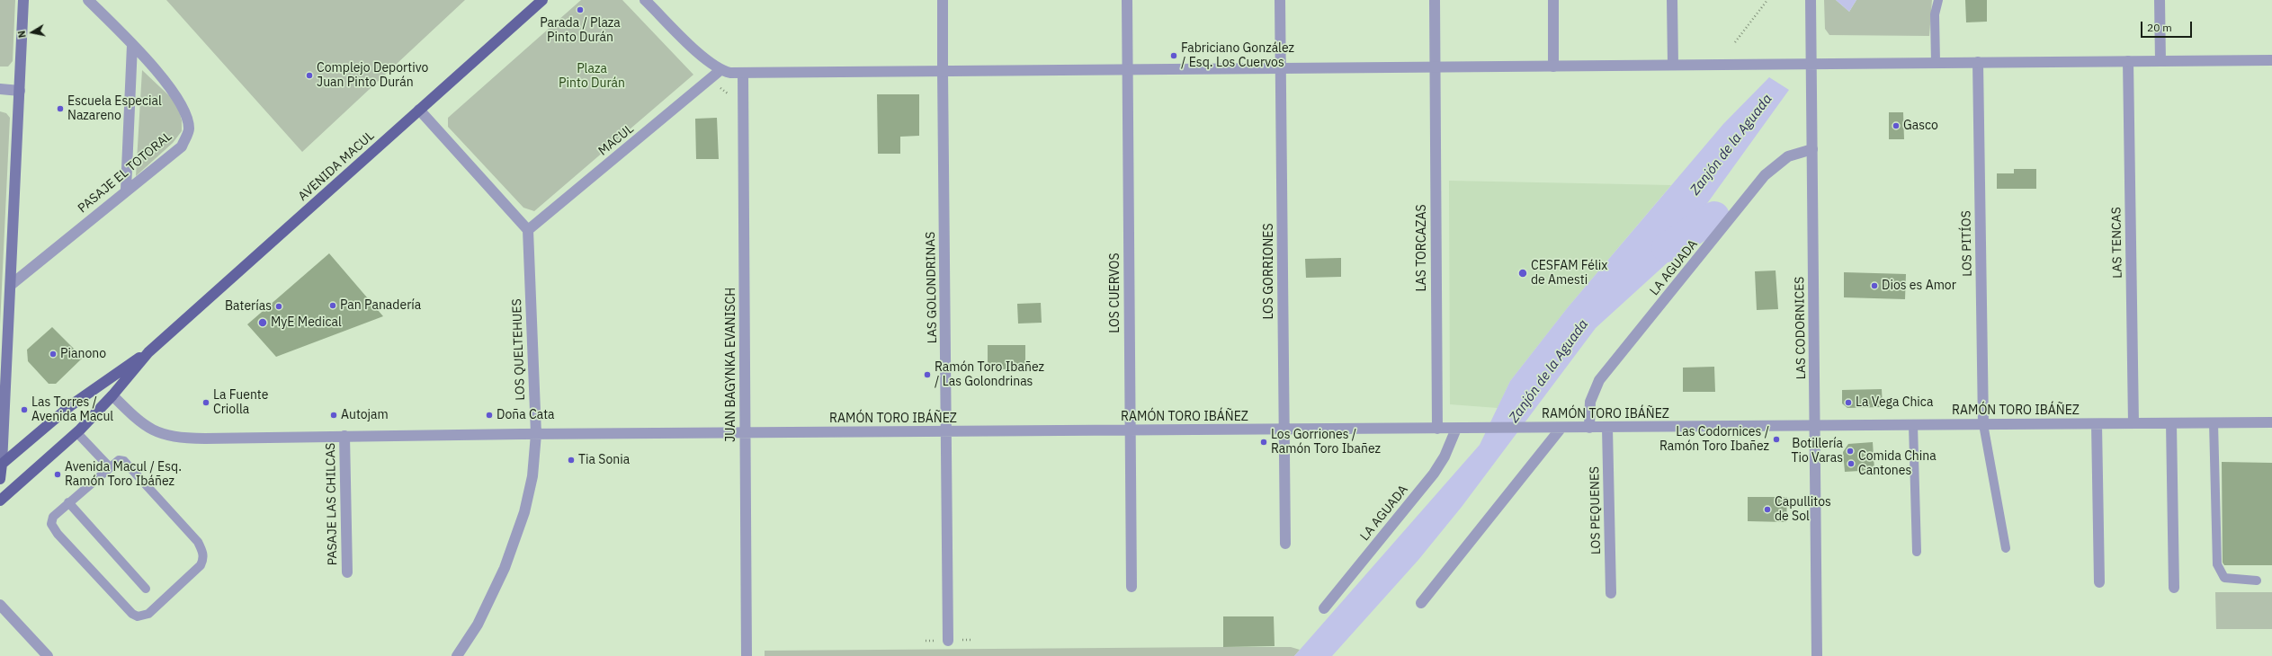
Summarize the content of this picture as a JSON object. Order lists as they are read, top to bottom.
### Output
{
  "streets": {
    "main road": ["AVENIDA MACUL"],
    "street": [
      "MACUL",
      "PASAJE EL TOTORAL",
      "LAS TENCAS",
      "LOS PITÍOS",
      "LAS TORCAZAS",
      "LA AGUADA",
      "LOS GORRIONES",
      "LAS GOLONDRINAS",
      "LOS CUERVOS",
      "LAS CODORNICES",
      "LOS QUELTEHUES",
      "JUAN BAGYNKA EVANISCH",
      "RAMÓN TORO IBÁÑEZ",
      "PASAJE LAS CHILCAS",
      "LOS PEQUENES"
    ]
  },
  "crossings": [
    ["MACUL", "LOS QUELTEHUES"],
    ["AVENIDA MACUL", "RAMÓN TORO IBÁÑEZ"],
    ["LAS TENCAS", "RAMÓN TORO IBÁÑEZ"],
    ["LOS PITÍOS", "RAMÓN TORO IBÁÑEZ"],
    ["LAS TORCAZAS", "RAMÓN TORO IBÁÑEZ"],
    ["LA AGUADA", "LAS CODORNICES"],
    ["LA AGUADA", "RAMÓN TORO IBÁÑEZ"],
    ["LOS GORRIONES", "RAMÓN TORO IBÁÑEZ"],
    ["LAS GOLONDRINAS", "RAMÓN TORO IBÁÑEZ"],
    ["LOS CUERVOS", "RAMÓN TORO IBÁÑEZ"],
    ["LAS CODORNICES", "RAMÓN TORO IBÁÑEZ"],
    ["LOS QUELTEHUES", "RAMÓN TORO IBÁÑEZ"],
    ["JUAN BAGYNKA EVANISCH", "RAMÓN TORO IBÁÑEZ"],
    ["RAMÓN TORO IBÁÑEZ", "PASAJE LAS CHILCAS"],
    ["RAMÓN TORO IBÁÑEZ", "LOS PEQUENES"]
  ],
  "water": ["Zanjón de la Aguada"],
  "parks": ["Plaza Pinto Durán"],
  "places": [
    "Parada / Plaza Pinto Durán",
    "Fabriciano González / Esq. Los Cuervos",
    "Complejo Deportivo Juan Pinto Durán",
    "Escuela Especial Nazareno",
    "Gasco",
    "CESFAM Félix de Amesti",
    "Dios es Amor",
    "Pan Panadería",
    "Baterías",
    "MyE Medical",
    "Pianono",
    "Ramón Toro Ibañez / Las Golondrinas",
    "La Fuente Criolla",
    "La Vega Chica",
    "Las Torres / Avenida Macul",
    "Autojam",
    "Doña Cata",
    "Las Codornices / Ramón Toro Ibañez",
    "Los Gorriones / Ramón Toro Ibañez",
    "Botillería Tio Varas",
    "Tia Sonia",
    "Comida China Cantones",
    "Avenida Macul / Esq. Ramón Toro Ibáñez",
    "Capullitos de Sol"
  ],
  "scale_bar": "20 m",
  "north": "left"
}
